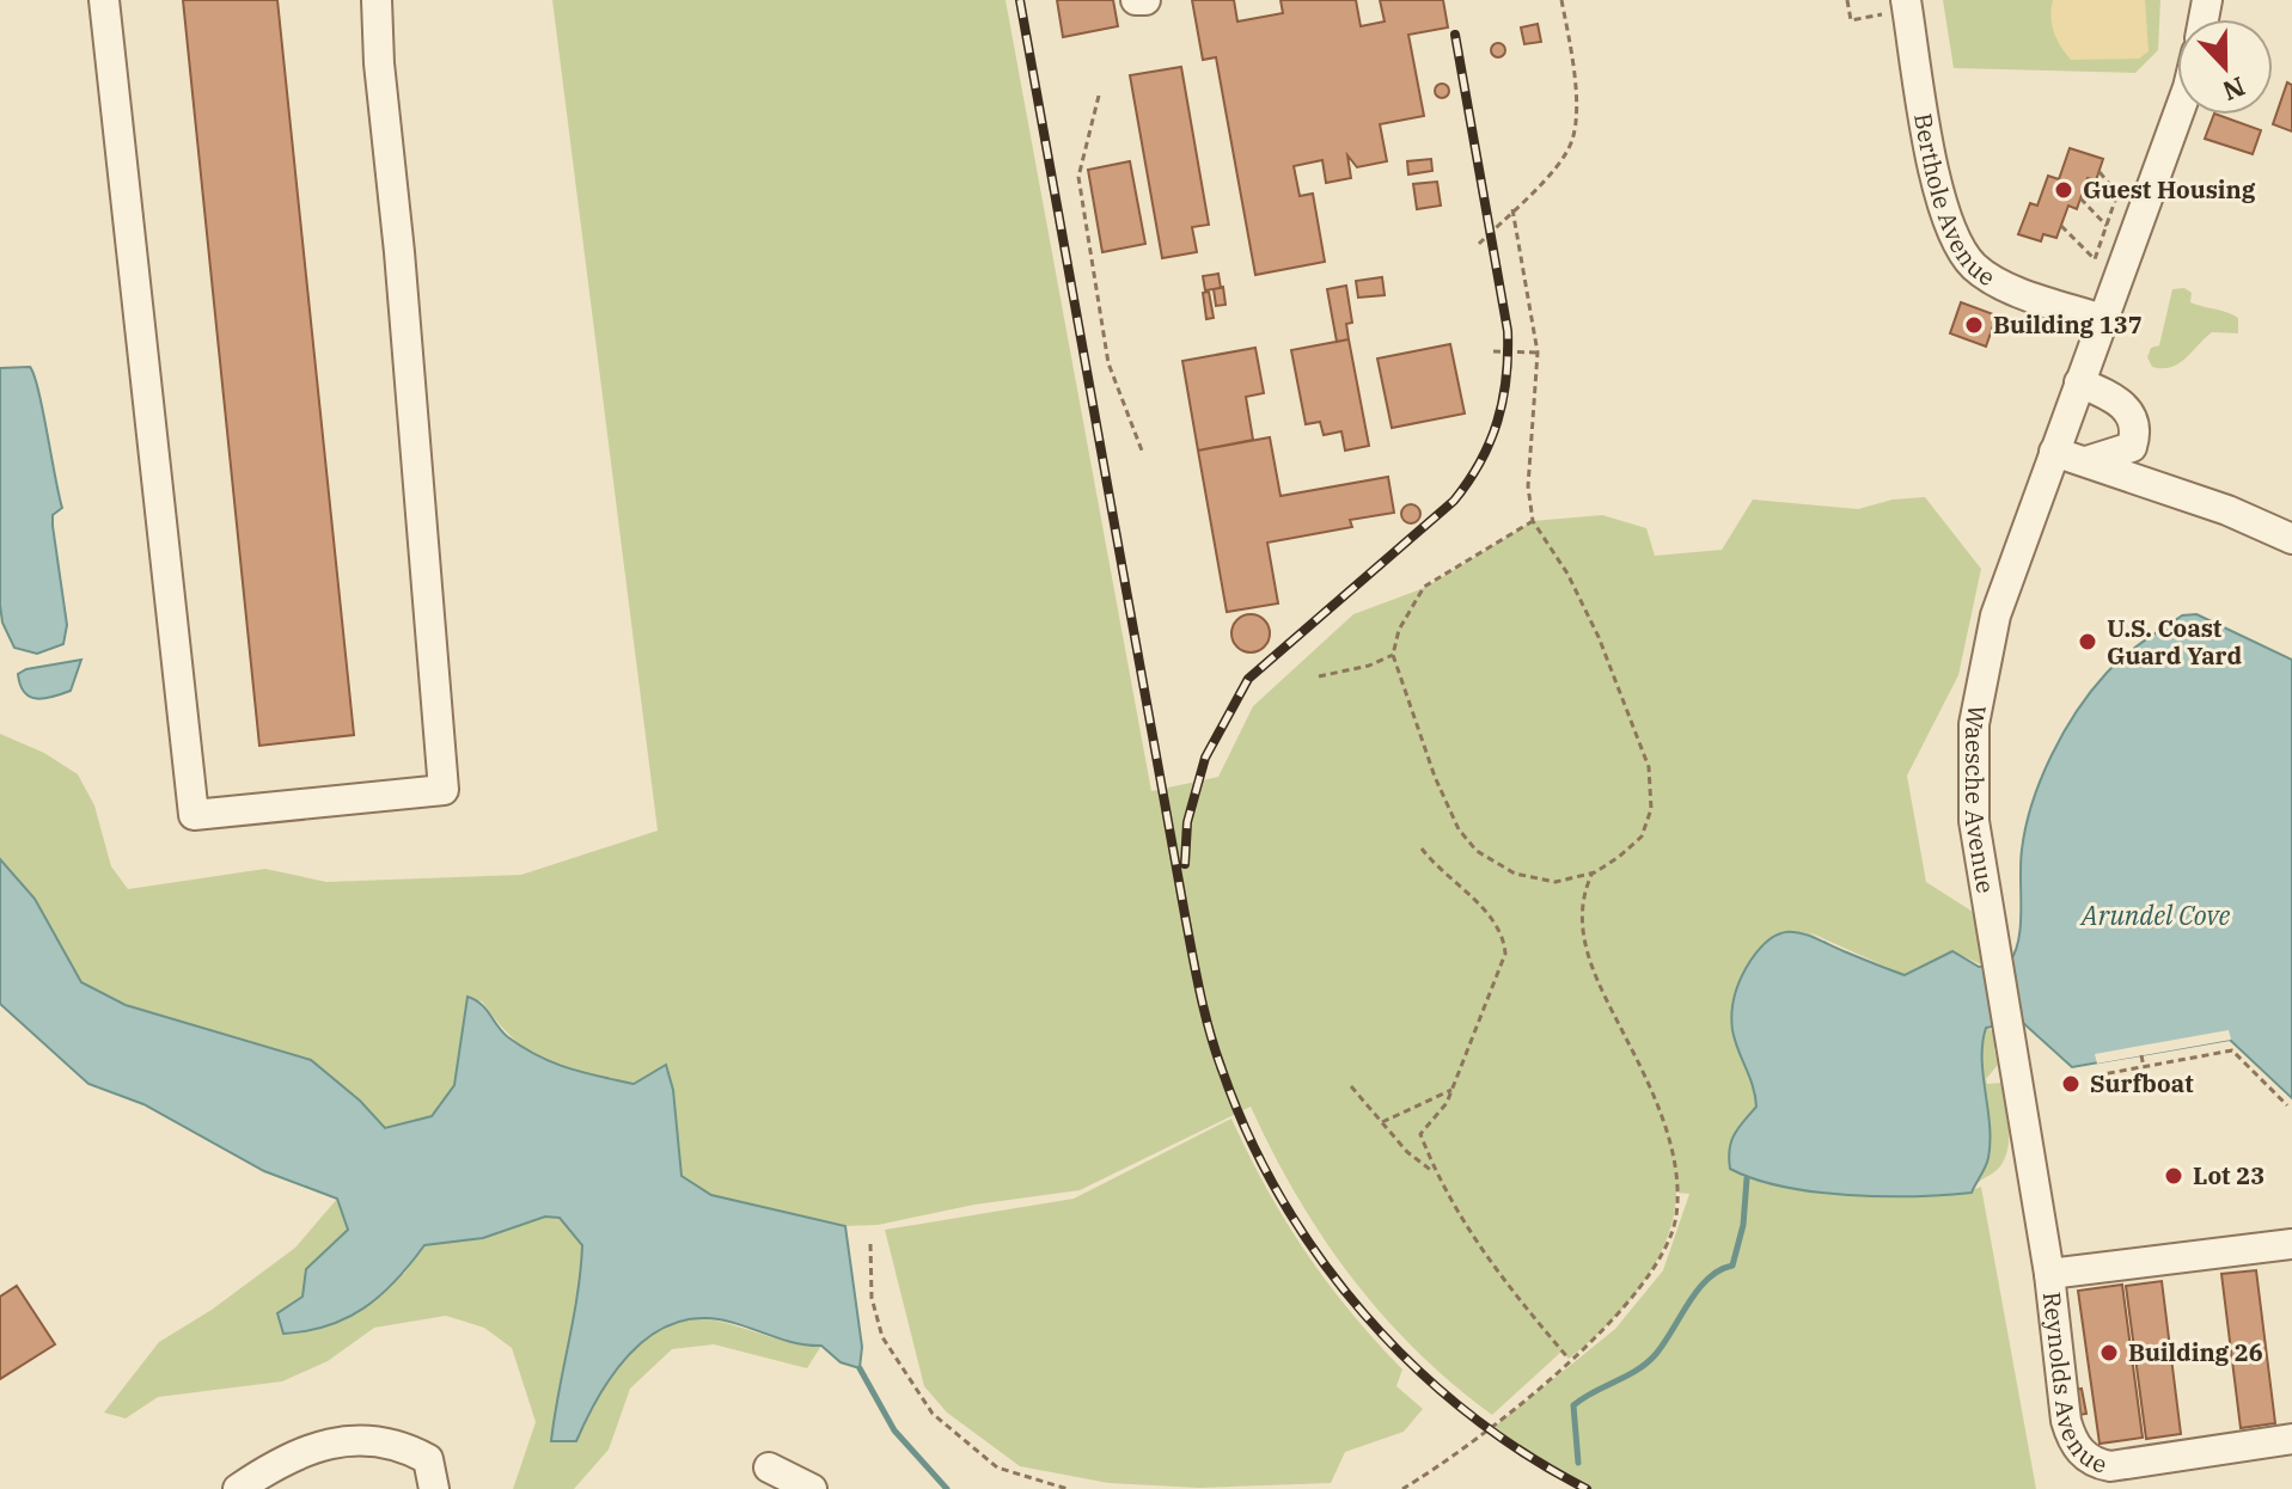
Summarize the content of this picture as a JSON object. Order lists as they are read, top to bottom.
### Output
{
  "streets": {
    "street": ["Berthole Avenue", "Waesche Avenue", "Reynolds Avenue"]
  },
  "crossings": [
    ["Berthole Avenue", "Waesche Avenue"],
    ["Waesche Avenue", "Reynolds Avenue"]
  ],
  "water": ["Arundel Cove"],
  "places": [
    "Guest Housing",
    "Building 137",
    "U.S. Coast Guard Yard",
    "Surfboat",
    "Lot 23",
    "Building 26"
  ],
  "north": "bottom"
}
